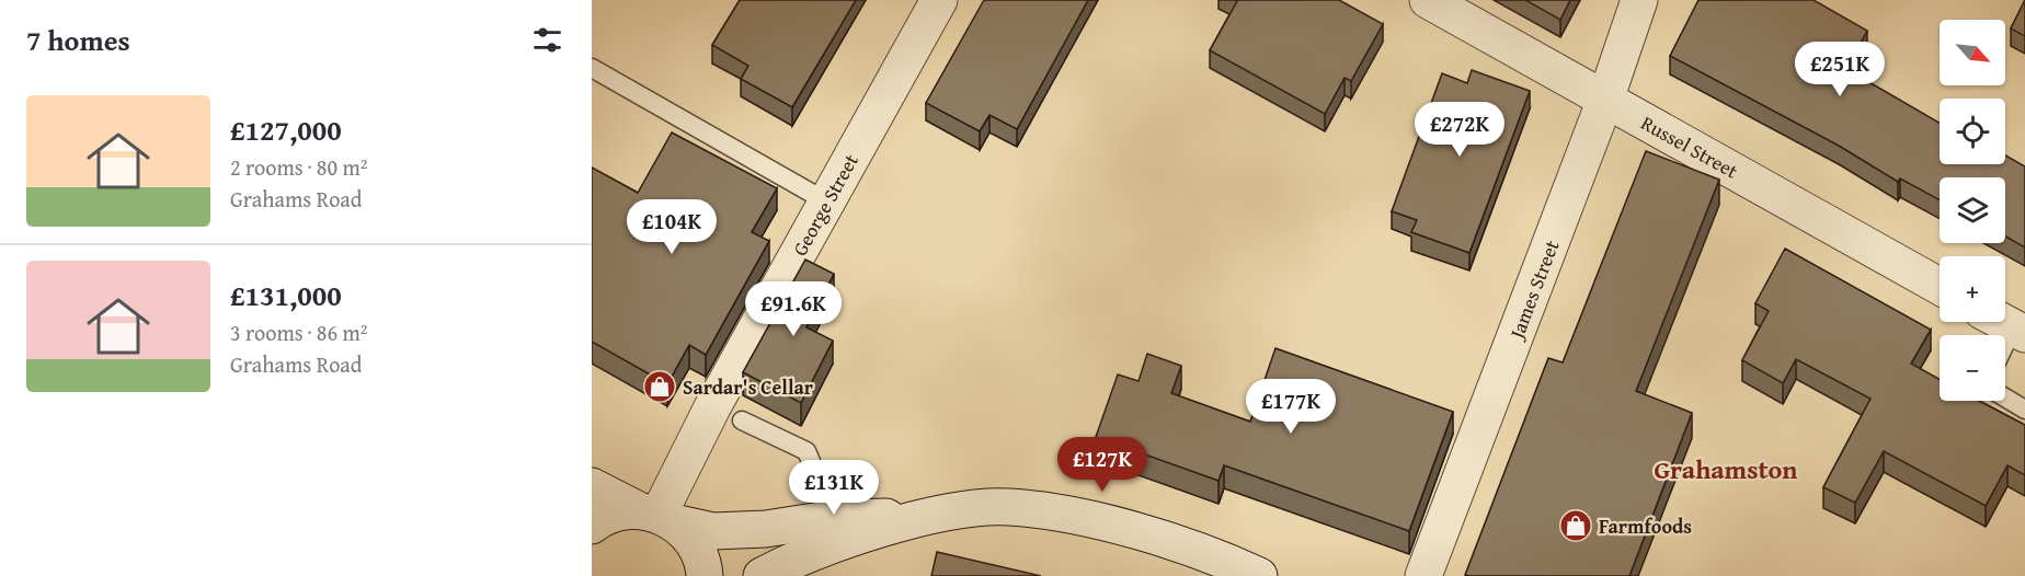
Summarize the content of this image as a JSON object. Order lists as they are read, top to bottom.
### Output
{
  "streets": {
    "street": ["Russel Street", "George Street", "James Street"]
  },
  "crossings": [
    ["Russel Street", "James Street"]
  ],
  "districts": ["Grahamston"],
  "places": {
    "shop": ["Sardar's Cellar", "Farmfoods"]
  },
  "north": "bottom right",
  "page": {
    "heading": "7 homes",
    "map_buttons": ["+", "−"],
    "price": [
      "£251K",
      "£272K",
      "£104K",
      "£91.6K",
      "£177K",
      "£127K",
      "£131K"
    ],
    "list": [
      {
        "name": "£127,000",
        "note": "2 rooms · 80 m² · Grahams Road"
      },
      {
        "name": "£131,000",
        "note": "3 rooms · 86 m² · Grahams Road"
      }
    ]
  }
}
